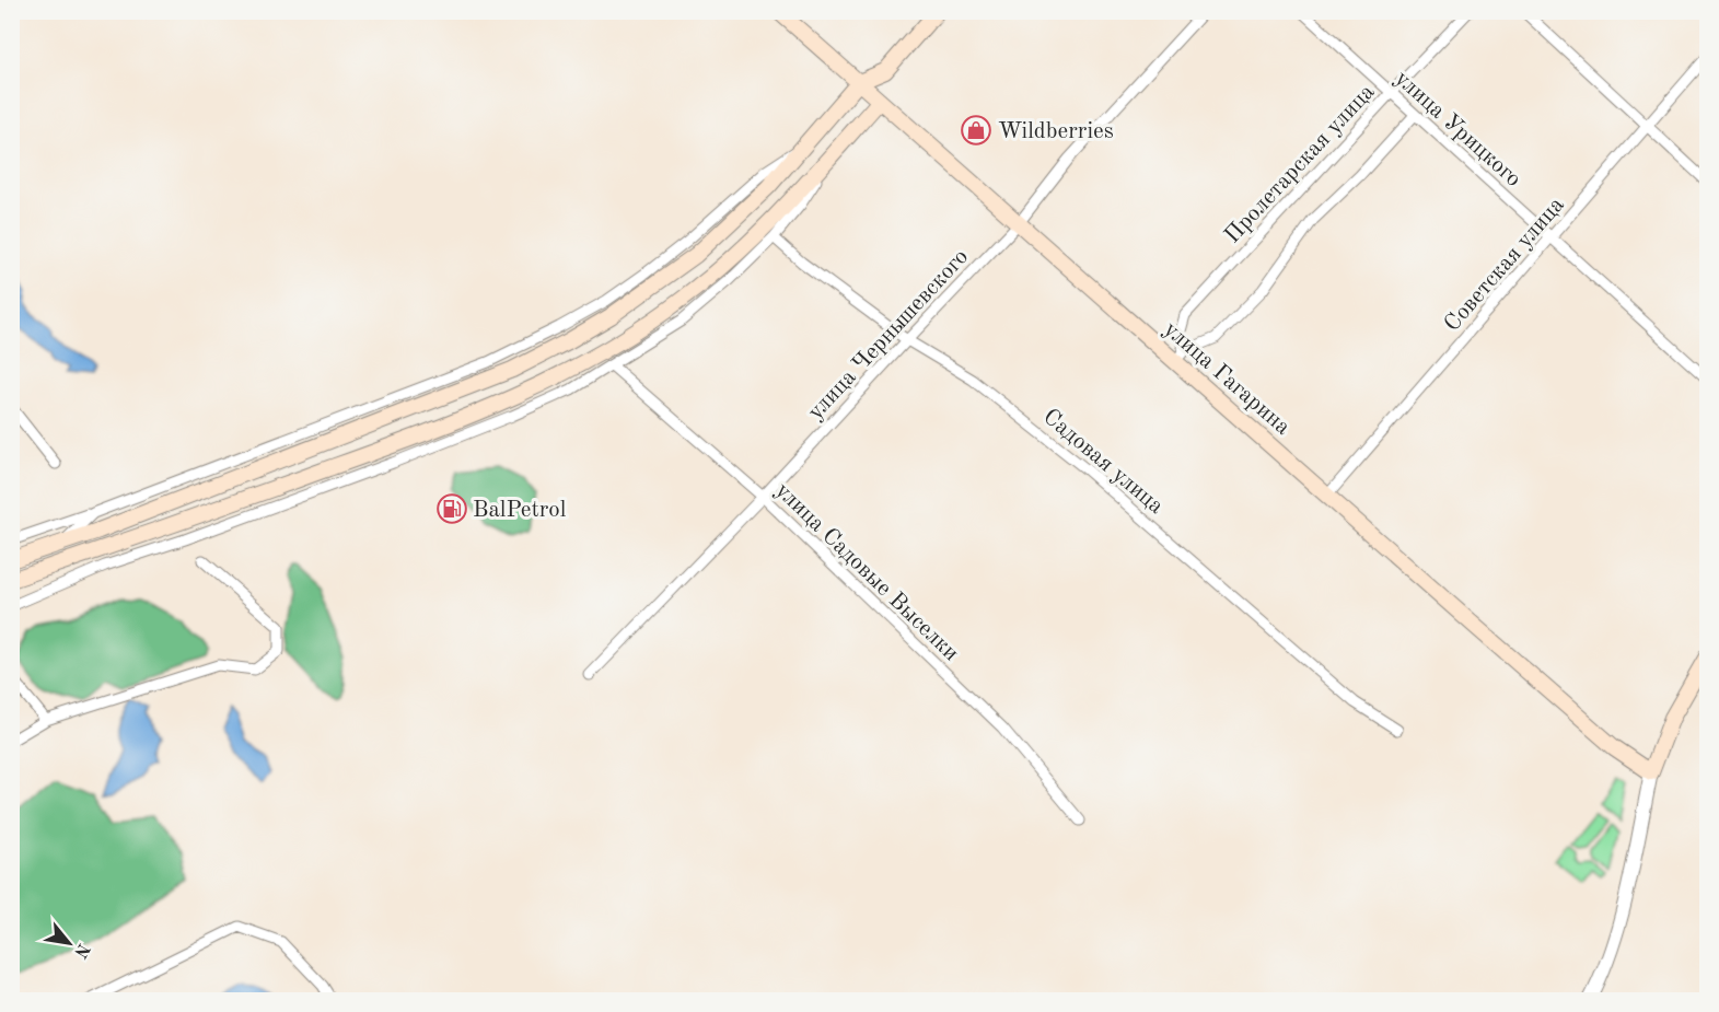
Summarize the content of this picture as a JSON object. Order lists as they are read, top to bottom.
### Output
{
  "streets": {
    "main road": ["улица Гагарина"],
    "street": [
      "улица Урицкого",
      "Пролетарская улица",
      "Советская улица",
      "улица Чернышевского",
      "Садовая улица",
      "улица Садовые Выселки"
    ]
  },
  "crossings": [
    ["улица Урицкого", "Пролетарская улица"],
    ["улица Урицкого", "Советская улица"],
    ["Пролетарская улица", "улица Гагарина"],
    ["Советская улица", "улица Гагарина"],
    ["улица Чернышевского", "улица Гагарина"],
    ["улица Чернышевского", "Садовая улица"],
    ["улица Чернышевского", "улица Садовые Выселки"]
  ],
  "places": {
    "shop": ["Wildberries"],
    "fuel station": ["BalPetrol"]
  },
  "north": "bottom right"
}
